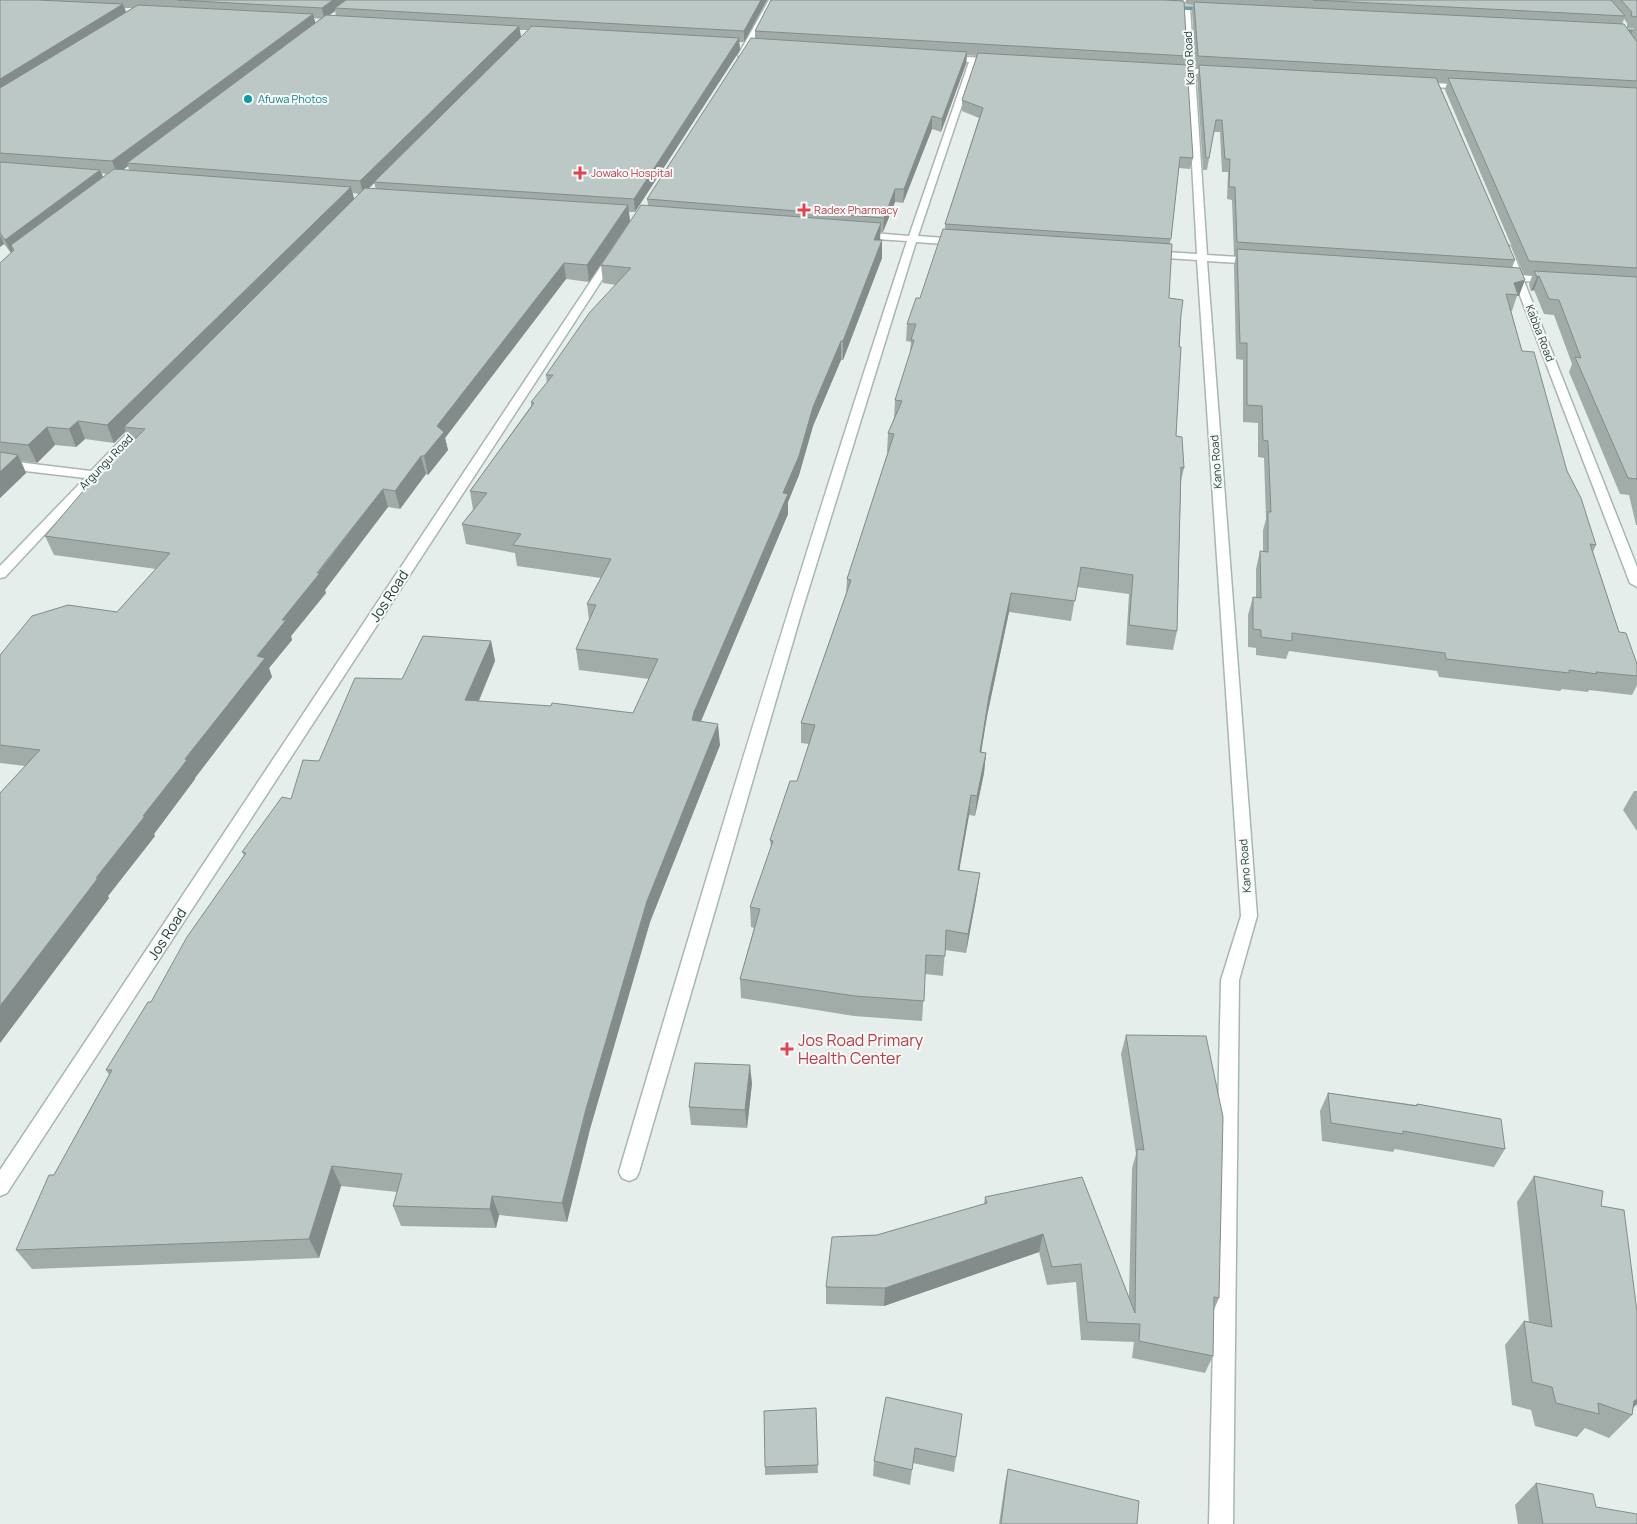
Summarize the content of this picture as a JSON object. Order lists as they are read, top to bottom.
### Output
{
  "streets": {
    "street": [
      "Kano Road",
      "Kabba Road",
      "Argungu Road",
      "Jos Road"
    ]
  },
  "places": {
    "other": ["Afuwa Photos"],
    "health": ["Jowako Hospital", "Radex Pharmacy", "Jos Road Primary Health Center"]
  }
}
